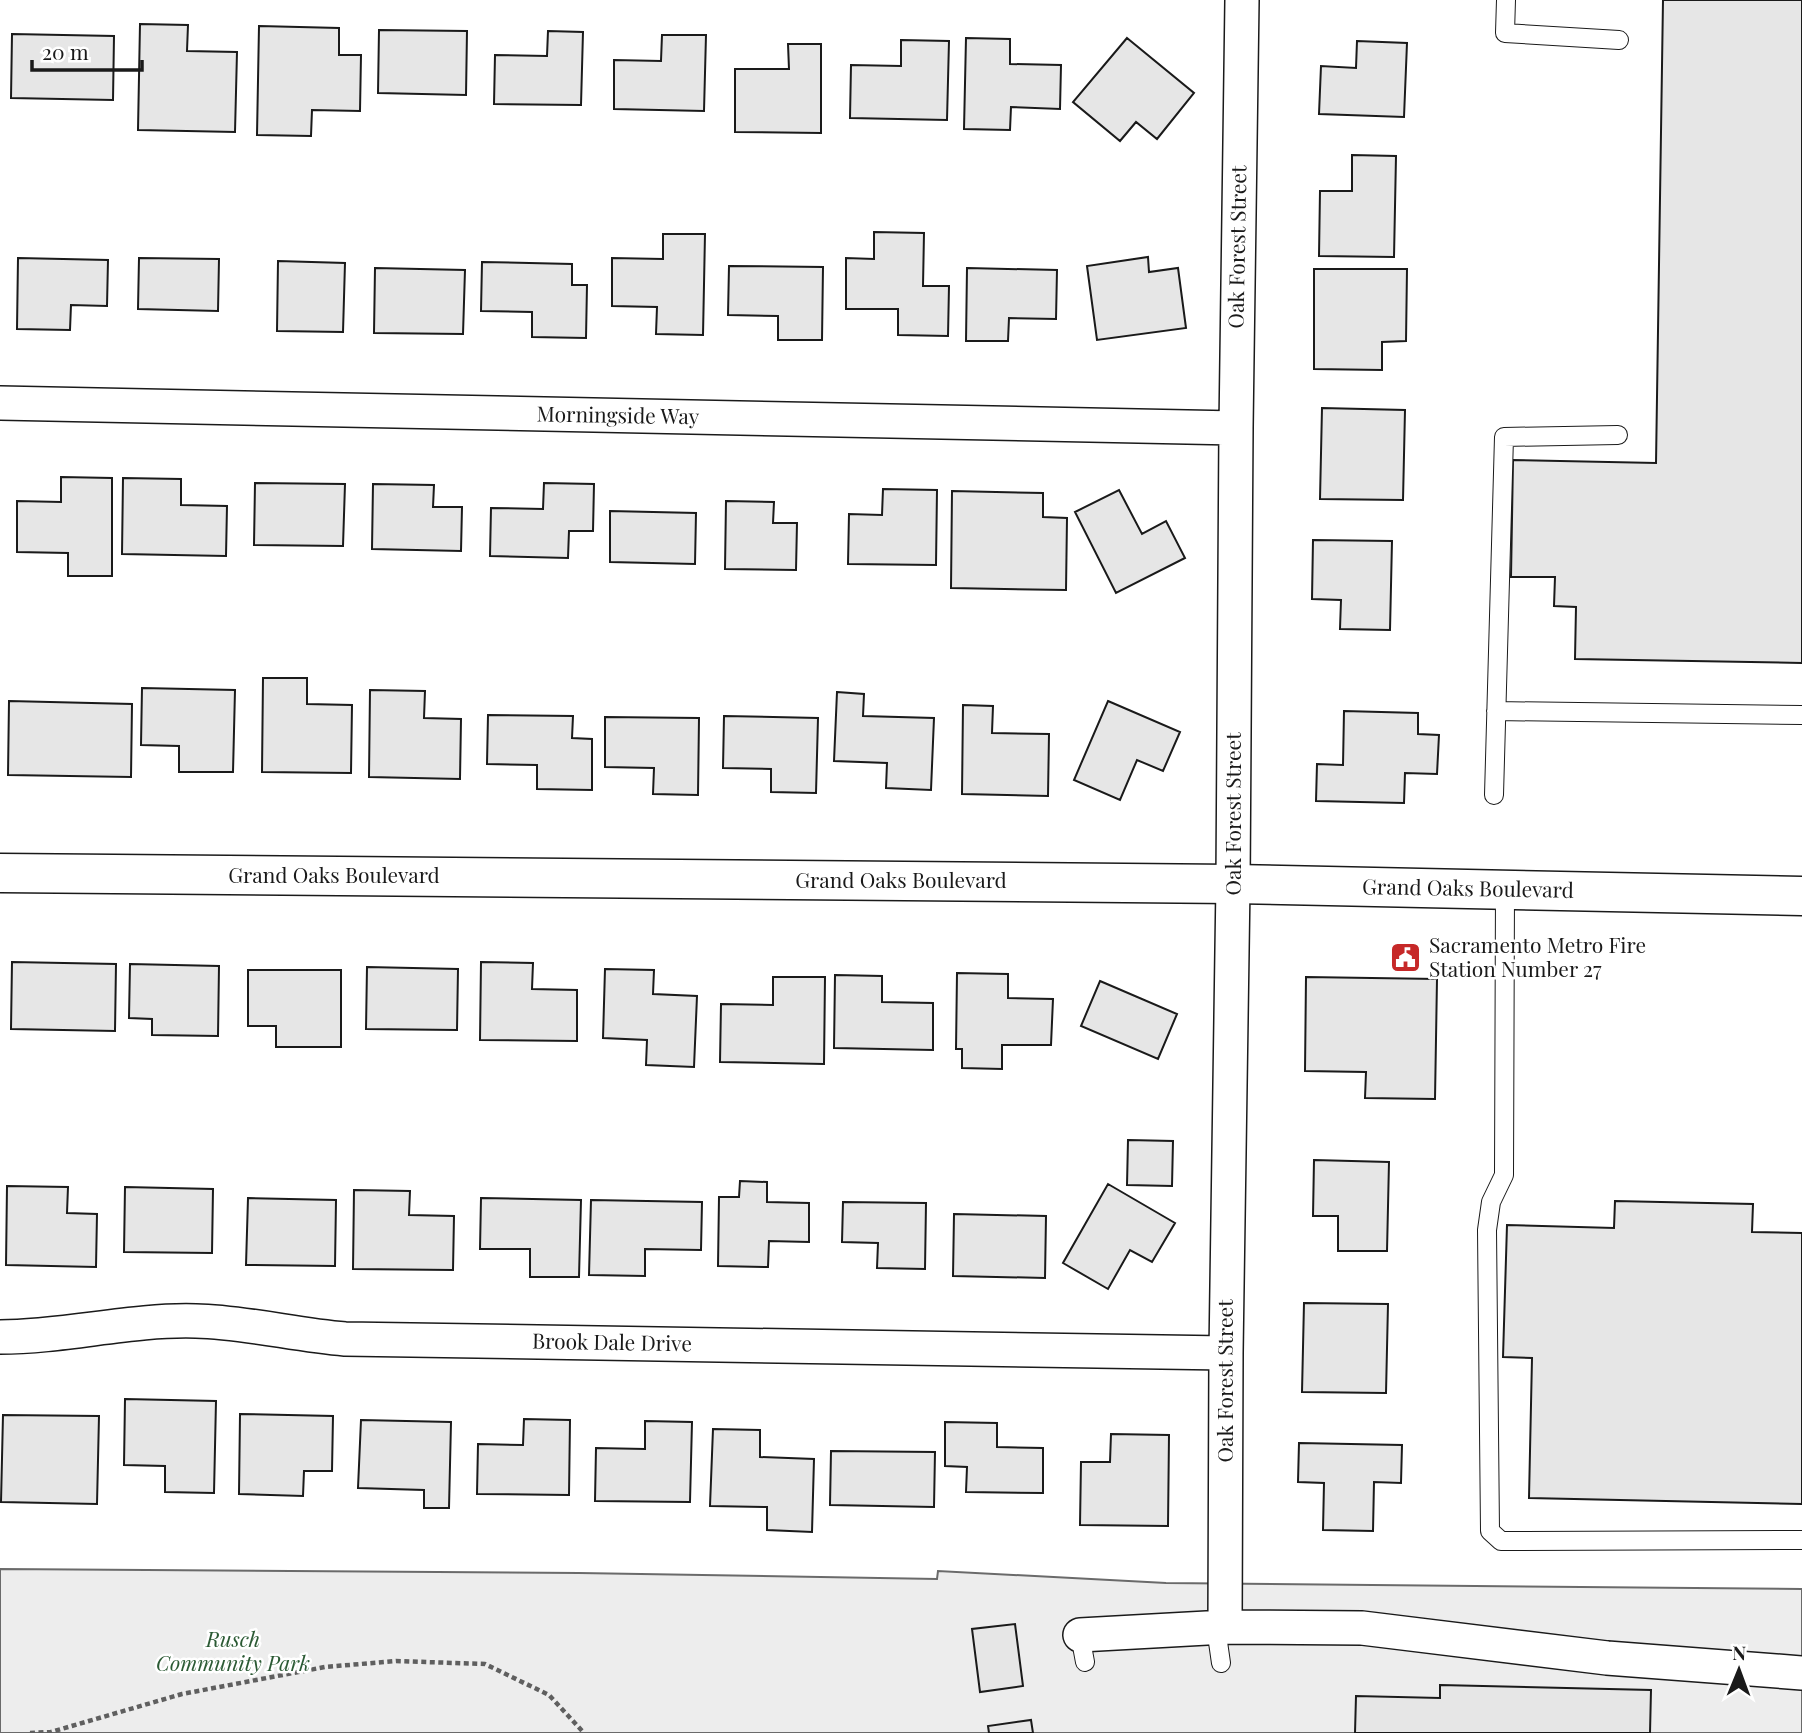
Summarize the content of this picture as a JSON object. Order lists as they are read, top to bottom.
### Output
{
  "streets": {
    "street": [
      "Oak Forest Street",
      "Morningside Way",
      "Grand Oaks Boulevard",
      "Brook Dale Drive"
    ]
  },
  "crossings": [
    ["Oak Forest Street", "Morningside Way"],
    ["Oak Forest Street", "Grand Oaks Boulevard"],
    ["Oak Forest Street", "Brook Dale Drive"]
  ],
  "parks": ["Rusch Community Park"],
  "places": {
    "public building": ["Sacramento Metro Fire Station Number 27"]
  },
  "scale_bar": "20 m",
  "north": "top"
}
